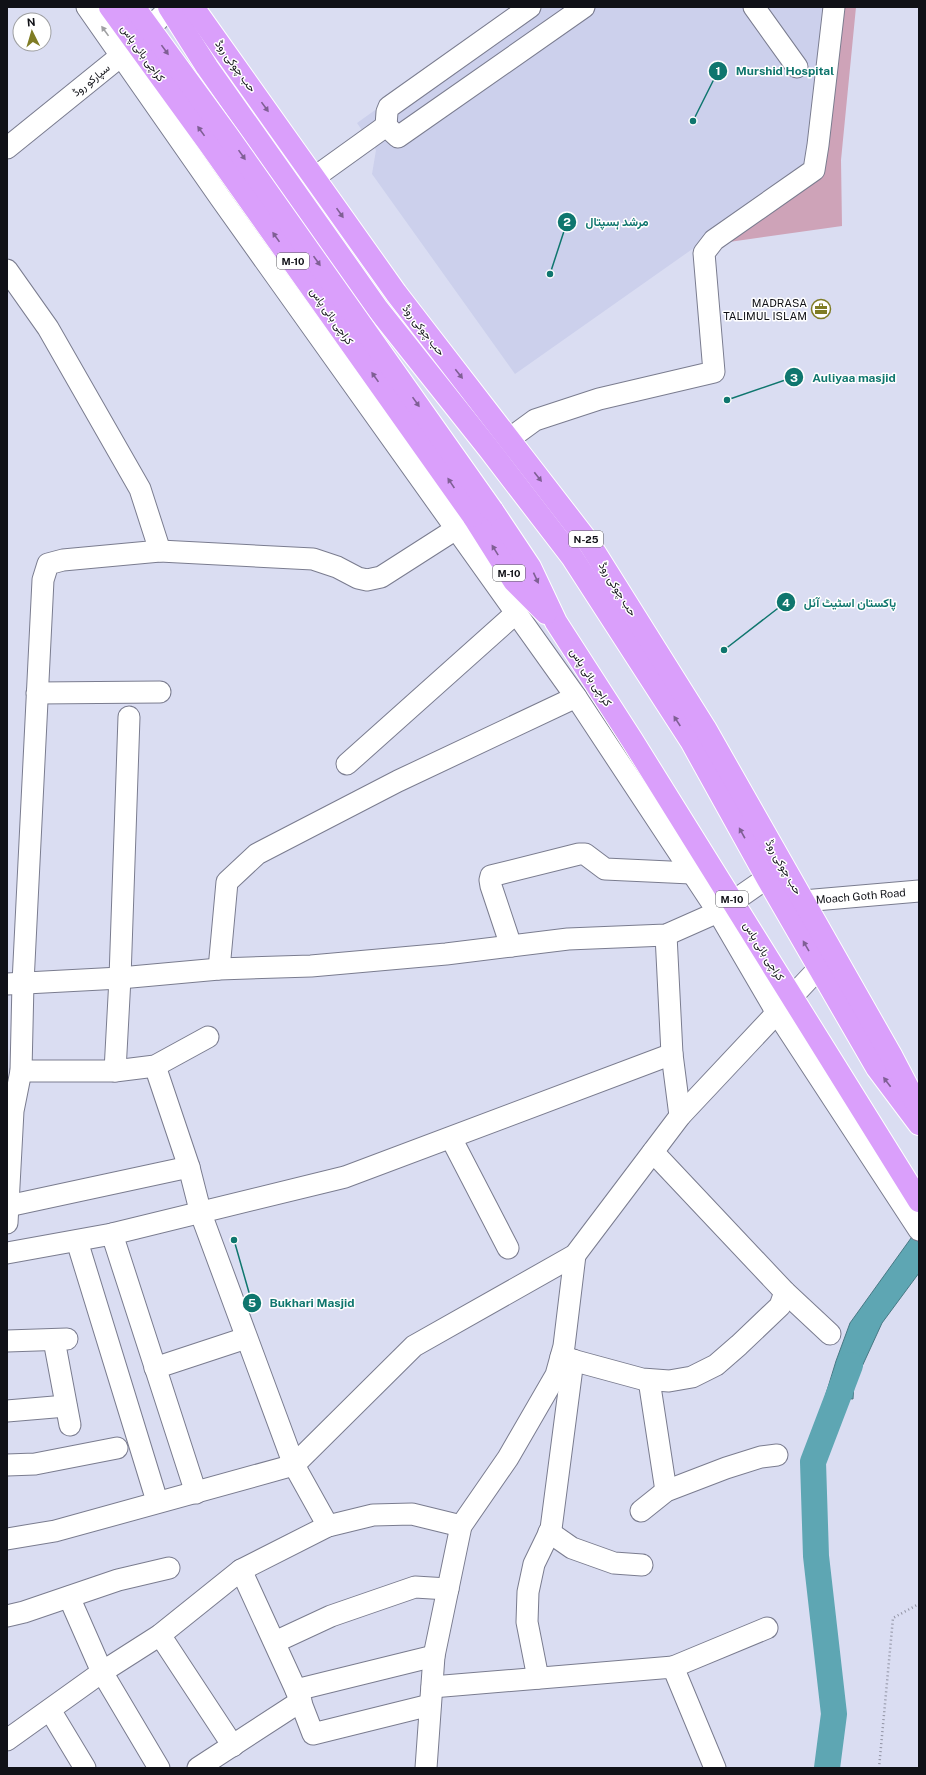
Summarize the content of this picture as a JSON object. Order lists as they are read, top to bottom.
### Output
{
  "streets": {
    "highway": [
      "کراچی بائی پاس",
      "حب چوکی روڈ",
      "M-10",
      "N-25"
    ],
    "street": ["سپارکو روڈ", "Moach Goth Road"]
  },
  "crossings": [
    ["حب چوکی روڈ", "Moach Goth Road"]
  ],
  "places": {
    "other": [
      "Murshid Hospital",
      "مرشد ہسپتال",
      "Auliyaa masjid",
      "پاکستان اسٹیٹ آئل",
      "Bukhari Masjid"
    ],
    "office": ["MADRASA TALIMUL ISLAM"]
  },
  "north": "top"
}
